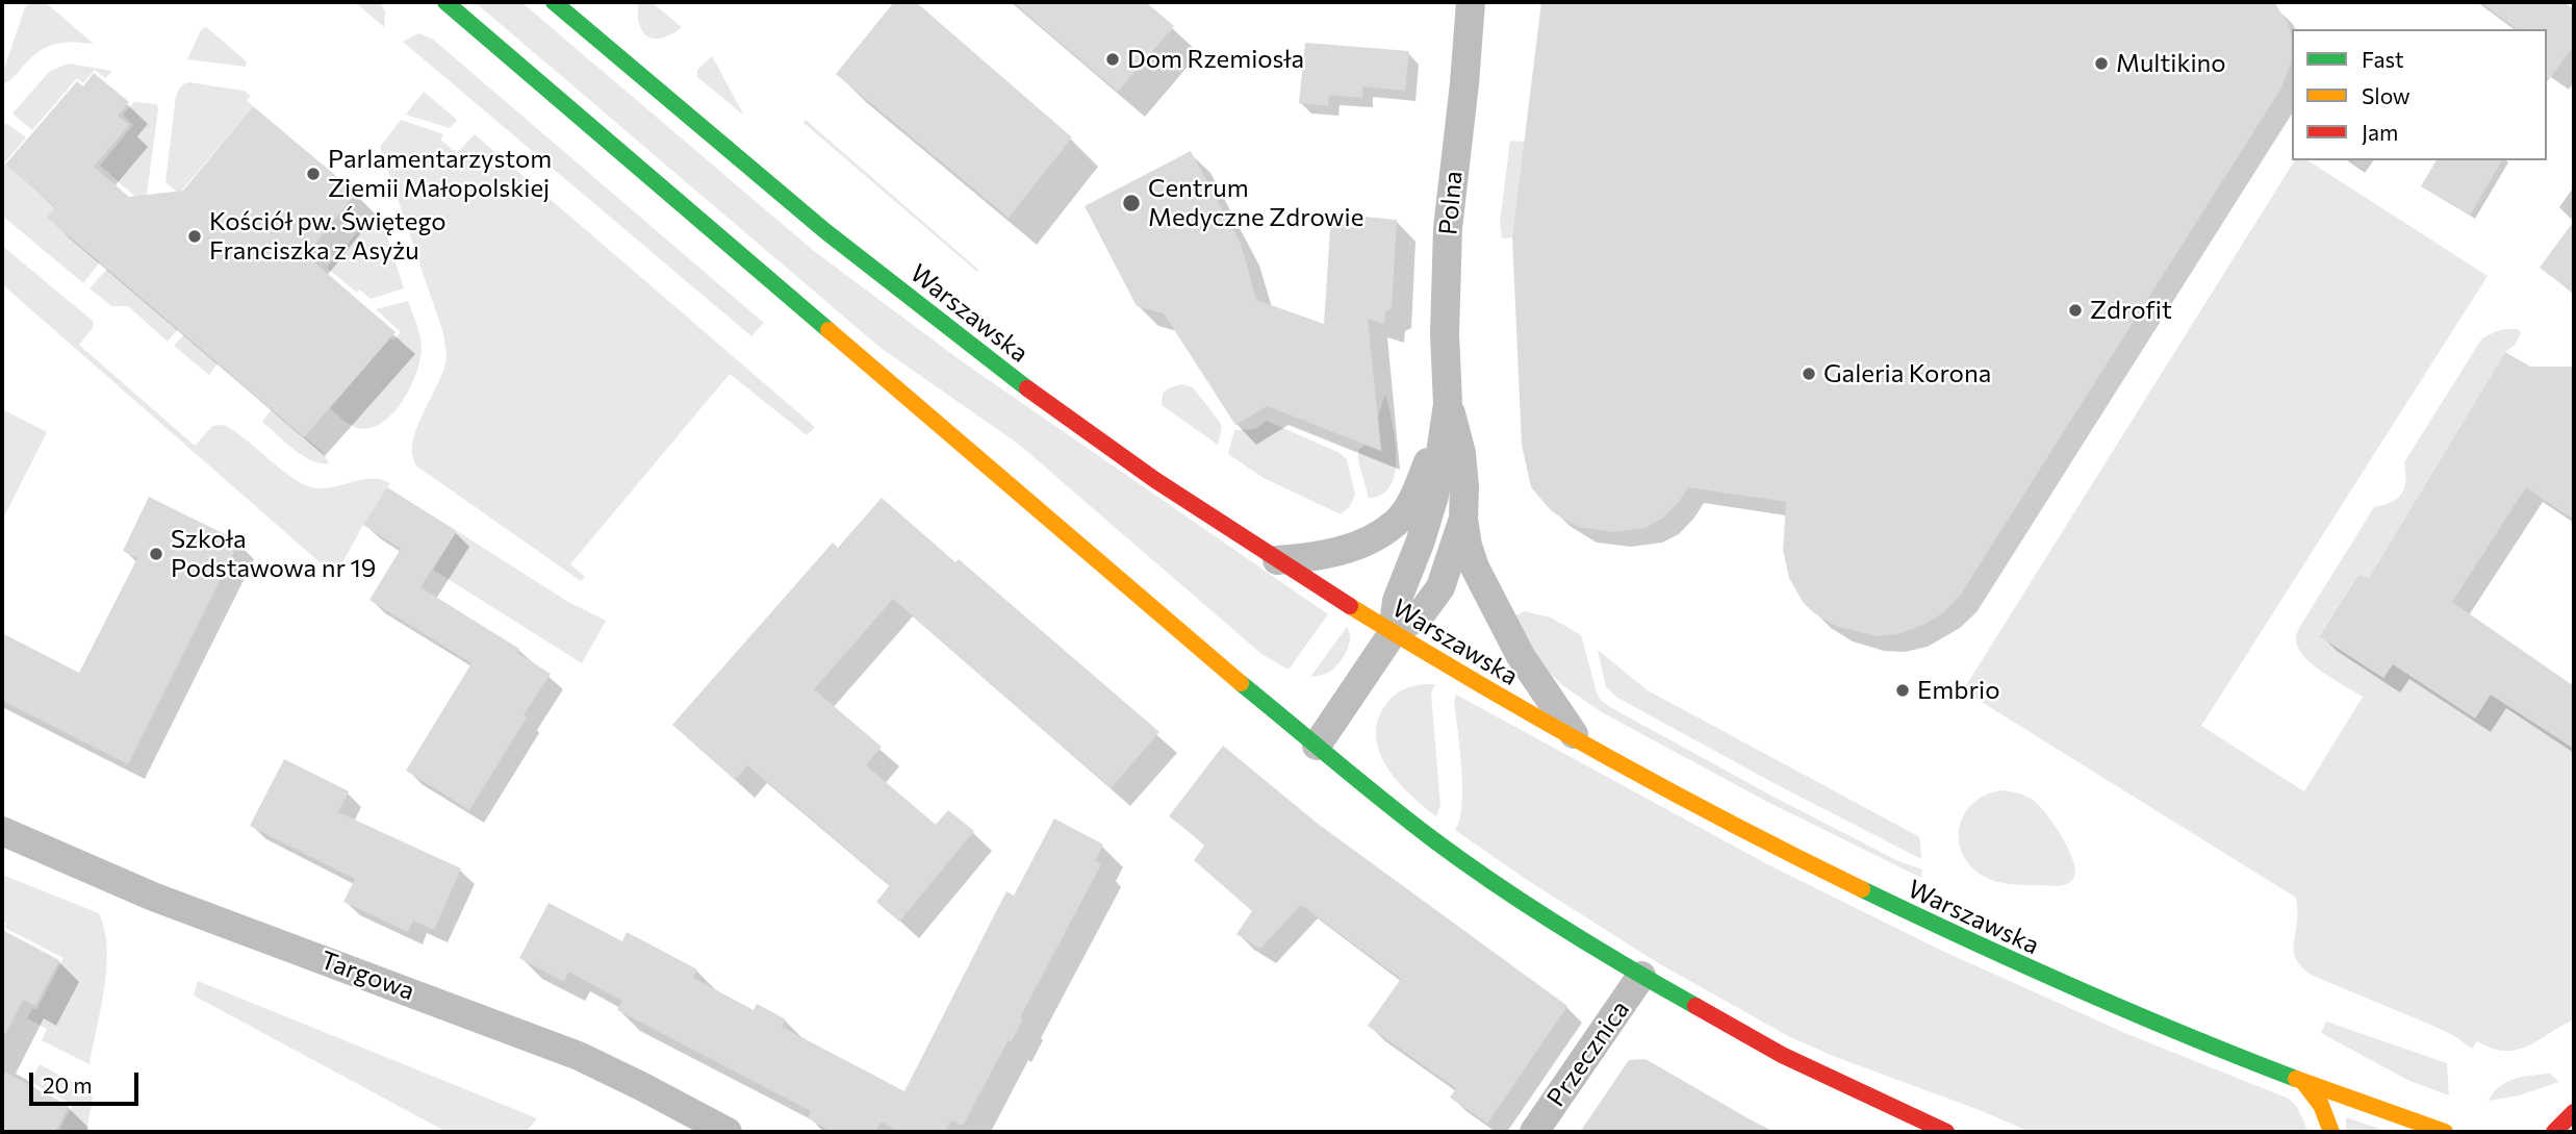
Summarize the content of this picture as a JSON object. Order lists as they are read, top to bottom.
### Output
{
  "streets": {
    "main road": ["Warszawska"],
    "street": ["Polna", "Targowa", "Przecznica"]
  },
  "crossings": [
    ["Polna", "Warszawska"]
  ],
  "places": [
    "Dom Rzemiosła",
    "Multikino",
    "Parlamentarzystom Ziemii Małopolskiej",
    "Centrum Medyczne Zdrowie",
    "Kościół pw. Świętego Franciszka z Asyżu",
    "Zdrofit",
    "Galeria Korona",
    "Szkoła Podstawowa nr 19",
    "Embrio"
  ],
  "legend": ["Fast", "Slow", "Jam"],
  "scale_bar": "20 m"
}
